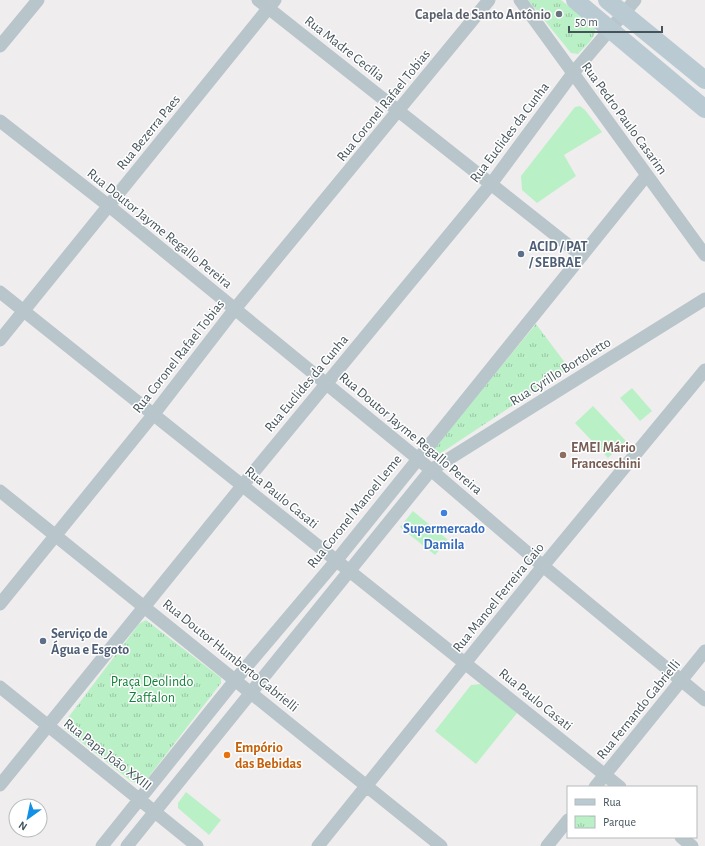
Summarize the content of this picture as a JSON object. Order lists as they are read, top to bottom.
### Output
{
  "streets": {
    "street": [
      "Rua Madre Cecília",
      "Rua Coronel Rafael Tobias",
      "Rua Pedro Paulo Casarim",
      "Rua Bezerra Paes",
      "Rua Euclides da Cunha",
      "Rua Doutor Jayme Regallo Pereira",
      "Rua Cyrillo Bortoletto",
      "Rua Paulo Casati",
      "Rua Coronel Manoel Leme",
      "Rua Manoel Ferreira Gaio",
      "Rua Doutor Humberto Gabrielli",
      "Rua Fernando Gabrielli",
      "Rua Papa João XXIII"
    ]
  },
  "crossings": [
    ["Rua Madre Cecília", "Rua Coronel Rafael Tobias"],
    ["Rua Madre Cecília", "Rua Bezerra Paes"],
    ["Rua Madre Cecília", "Rua Euclides da Cunha"],
    ["Rua Madre Cecília", "Rua Coronel Manoel Leme"],
    ["Rua Coronel Rafael Tobias", "Rua Doutor Jayme Regallo Pereira"],
    ["Rua Coronel Rafael Tobias", "Rua Paulo Casati"],
    ["Rua Coronel Rafael Tobias", "Rua Doutor Humberto Gabrielli"],
    ["Rua Pedro Paulo Casarim", "Rua Euclides da Cunha"],
    ["Rua Pedro Paulo Casarim", "Rua Coronel Manoel Leme"],
    ["Rua Bezerra Paes", "Rua Doutor Jayme Regallo Pereira"],
    ["Rua Bezerra Paes", "Rua Paulo Casati"],
    ["Rua Euclides da Cunha", "Rua Doutor Jayme Regallo Pereira"],
    ["Rua Euclides da Cunha", "Rua Paulo Casati"],
    ["Rua Euclides da Cunha", "Rua Doutor Humberto Gabrielli"],
    ["Rua Euclides da Cunha", "Rua Papa João XXIII"],
    ["Rua Doutor Jayme Regallo Pereira", "Rua Cyrillo Bortoletto"],
    ["Rua Doutor Jayme Regallo Pereira", "Rua Coronel Manoel Leme"],
    ["Rua Doutor Jayme Regallo Pereira", "Rua Manoel Ferreira Gaio"],
    ["Rua Doutor Jayme Regallo Pereira", "Rua Fernando Gabrielli"],
    ["Rua Paulo Casati", "Rua Coronel Manoel Leme"],
    ["Rua Paulo Casati", "Rua Manoel Ferreira Gaio"],
    ["Rua Paulo Casati", "Rua Fernando Gabrielli"],
    ["Rua Coronel Manoel Leme", "Rua Doutor Humberto Gabrielli"],
    ["Rua Coronel Manoel Leme", "Rua Papa João XXIII"],
    ["Rua Manoel Ferreira Gaio", "Rua Doutor Humberto Gabrielli"]
  ],
  "parks": ["Praça Deolindo Zaffalon"],
  "places": [
    "Capela de Santo Antônio",
    "ACID / PAT / SEBRAE",
    "EMEI Mário Franceschini",
    "Supermercado Damila",
    "Serviço de Água e Esgoto",
    "Empório das Bebidas"
  ],
  "legend": ["Rua", "Parque"],
  "scale_bar": "50 m",
  "north": "bottom left"
}
